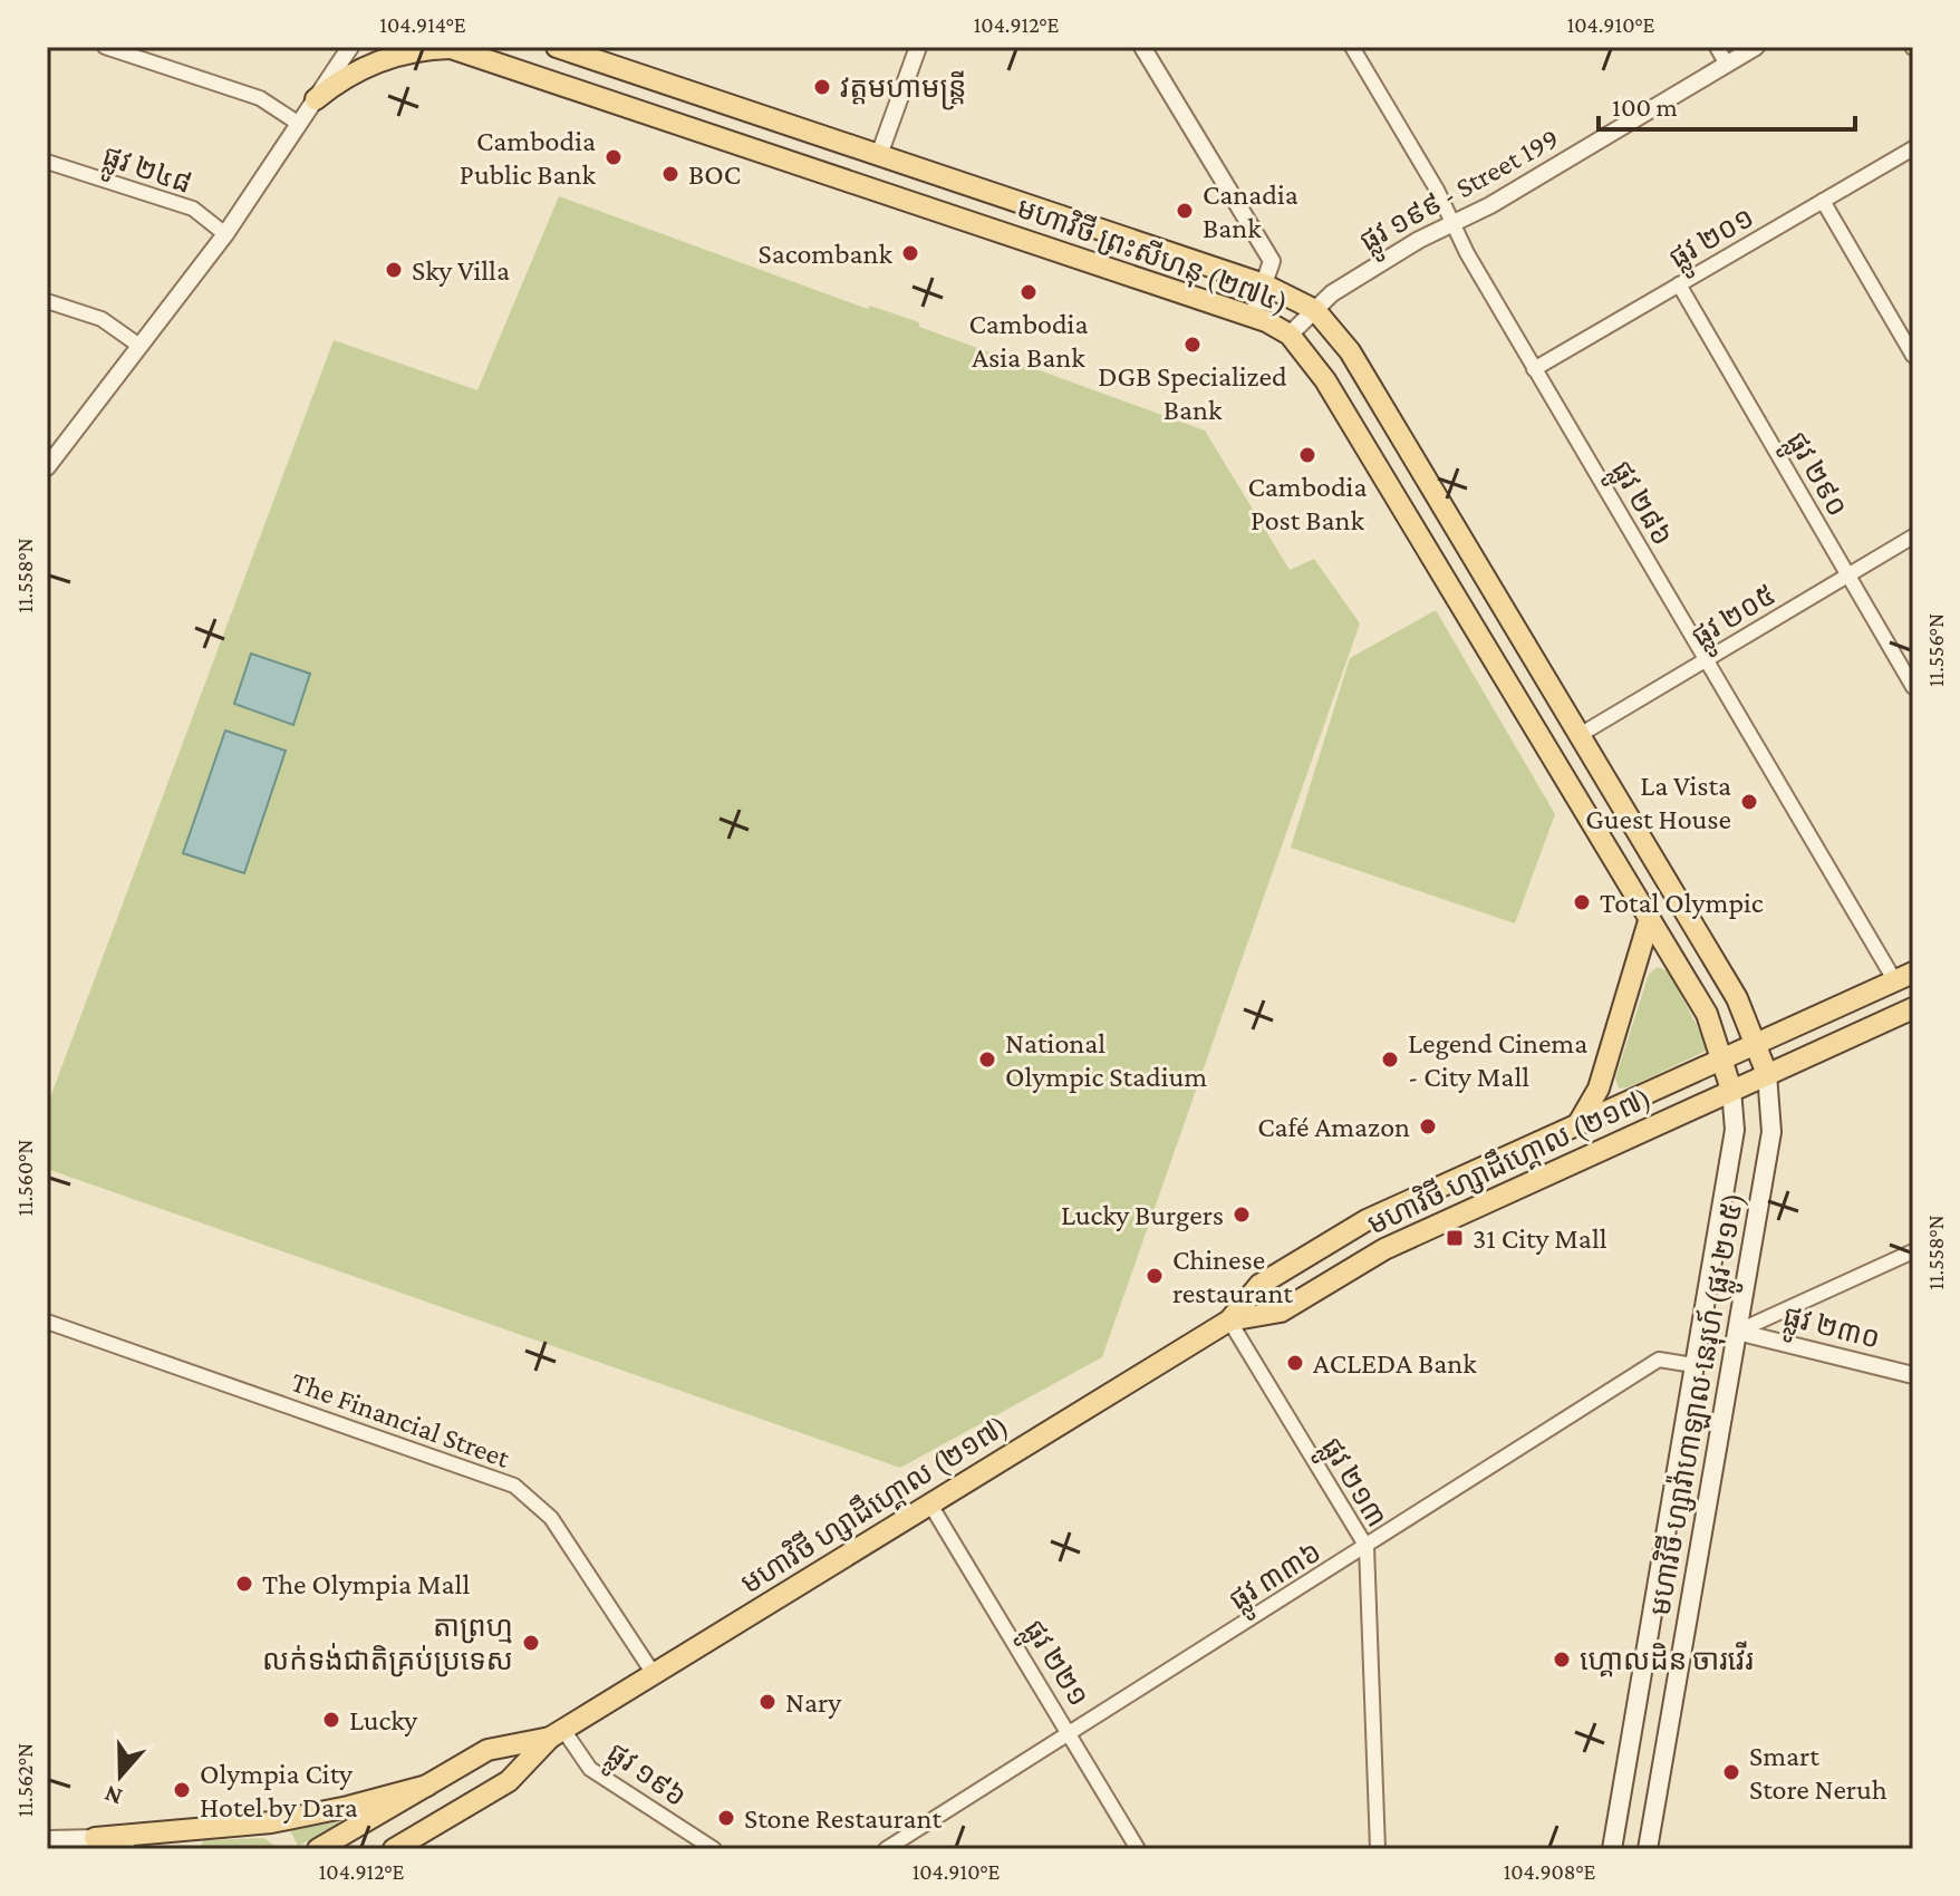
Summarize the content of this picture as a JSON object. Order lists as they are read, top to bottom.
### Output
{
  "streets": {
    "main road": ["មហាវិថី ព្រះសីហនុ (២៧៤)", "មហាវិថី ហ្សាដឹហ្គោល (២១៧)", "មហាវិថី ហ្សាវ៉ាហាឡាល នេរុហ៍ (ផ្លូវ ២១៥)"],
    "street": [
      "ផ្លូវ ២៤៨",
      "ផ្លូវ ១៩៩ - Street 199",
      "ផ្លូវ ២០១",
      "ផ្លូវ ២៩០",
      "ផ្លូវ ២៨៦",
      "ផ្លូវ ២០៥",
      "ផ្លូវ ២៣០",
      "The Financial Street",
      "ផ្លូវ ២១៣",
      "ផ្លូវ ៣៣៦",
      "ផ្លូវ ២២១",
      "ផ្លូវ ១៩៦"
    ]
  },
  "crossings": [
    ["ផ្លូវ ១៩៩ - Street 199", "មហាវិថី ព្រះសីហនុ (២៧៤)"],
    ["ផ្លូវ ១៩៩ - Street 199", "ផ្លូវ ២៨៦"],
    ["ផ្លូវ ២០១", "ផ្លូវ ២៩០"],
    ["ផ្លូវ ២០១", "ផ្លូវ ២៨៦"],
    ["មហាវិថី ព្រះសីហនុ (២៧៤)", "ផ្លូវ ២០៥"],
    ["មហាវិថី ព្រះសីហនុ (២៧៤)", "មហាវិថី ហ្សាដឹហ្គោល (២១៧)"],
    ["មហាវិថី ព្រះសីហនុ (២៧៤)", "មហាវិថី ហ្សាវ៉ាហាឡាល នេរុហ៍ (ផ្លូវ ២១៥)"],
    ["ផ្លូវ ២៩០", "ផ្លូវ ២០៥"],
    ["ផ្លូវ ២៨៦", "ផ្លូវ ២០៥"],
    ["ផ្លូវ ២៨៦", "មហាវិថី ហ្សាដឹហ្គោល (២១៧)"],
    ["មហាវិថី ហ្សាដឹហ្គោល (២១៧)", "មហាវិថី ហ្សាវ៉ាហាឡាល នេរុហ៍ (ផ្លូវ ២១៥)"],
    ["មហាវិថី ហ្សាដឹហ្គោល (២១៧)", "The Financial Street"],
    ["មហាវិថី ហ្សាដឹហ្គោល (២១៧)", "ផ្លូវ ២១៣"],
    ["មហាវិថី ហ្សាដឹហ្គោល (២១៧)", "ផ្លូវ ២២១"],
    ["មហាវិថី ហ្សាដឹហ្គោល (២១៧)", "ផ្លូវ ១៩៦"],
    ["ផ្លូវ ២៣០", "មហាវិថី ហ្សាវ៉ាហាឡាល នេរុហ៍ (ផ្លូវ ២១៥)"],
    ["មហាវិថី ហ្សាវ៉ាហាឡាល នេរុហ៍ (ផ្លូវ ២១៥)", "ផ្លូវ ៣៣៦"],
    ["ផ្លូវ ២១៣", "ផ្លូវ ៣៣៦"],
    ["ផ្លូវ ៣៣៦", "ផ្លូវ ២២១"]
  ],
  "places": {
    "other": [
      "វត្តមហាមន្រ្តី",
      "Cambodia Public Bank",
      "BOC",
      "Canadia Bank",
      "Sacombank",
      "Sky Villa",
      "Cambodia Asia Bank",
      "DGB Specialized Bank",
      "Cambodia Post Bank",
      "La Vista Guest House",
      "Total Olympic",
      "National Olympic Stadium",
      "Legend Cinema - City Mall",
      "Café Amazon",
      "Lucky Burgers",
      "Chinese restaurant",
      "ACLEDA Bank",
      "The Olympia Mall",
      "តាព្រហ្ម លក់ទង់ជាតិគ្រប់ប្រទេស",
      "ហ្គោលដិន ចារវើរ",
      "Nary",
      "Lucky",
      "Smart Store Neruh",
      "Olympia City Hotel by Dara",
      "Stone Restaurant"
    ],
    "transit": ["31 City Mall"]
  },
  "scale_bar": "100 m",
  "north": "bottom",
  "coordinates": [
    "104.914°E",
    "104.912°E",
    "104.910°E",
    "11.558°N",
    "11.556°N",
    "11.560°N",
    "11.562°N",
    "104.908°E"
  ]
}
